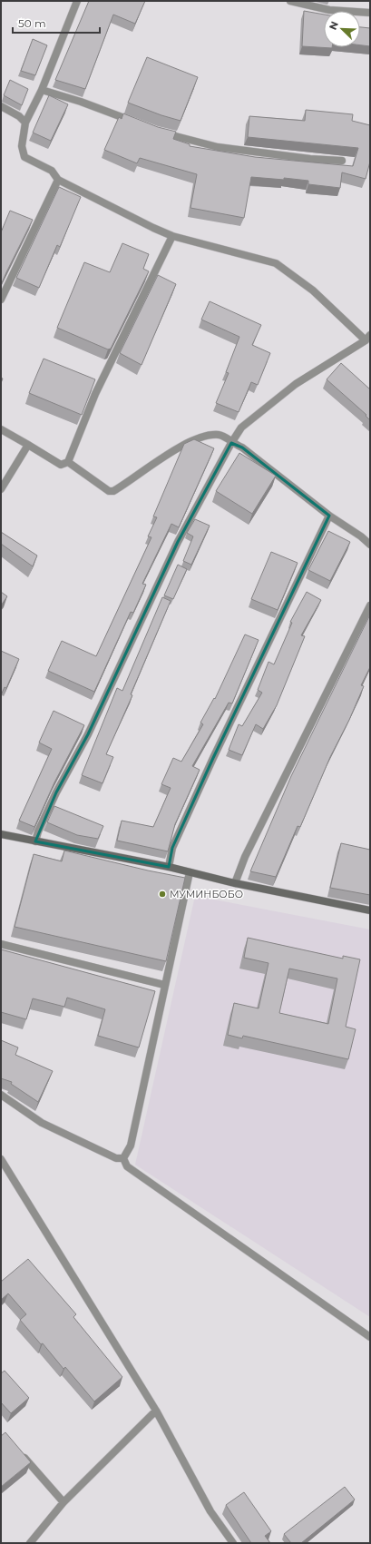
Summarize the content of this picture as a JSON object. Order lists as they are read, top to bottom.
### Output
{
  "places": ["МУМИНБОБО"],
  "scale_bar": "50 m",
  "north": "top left"
}
